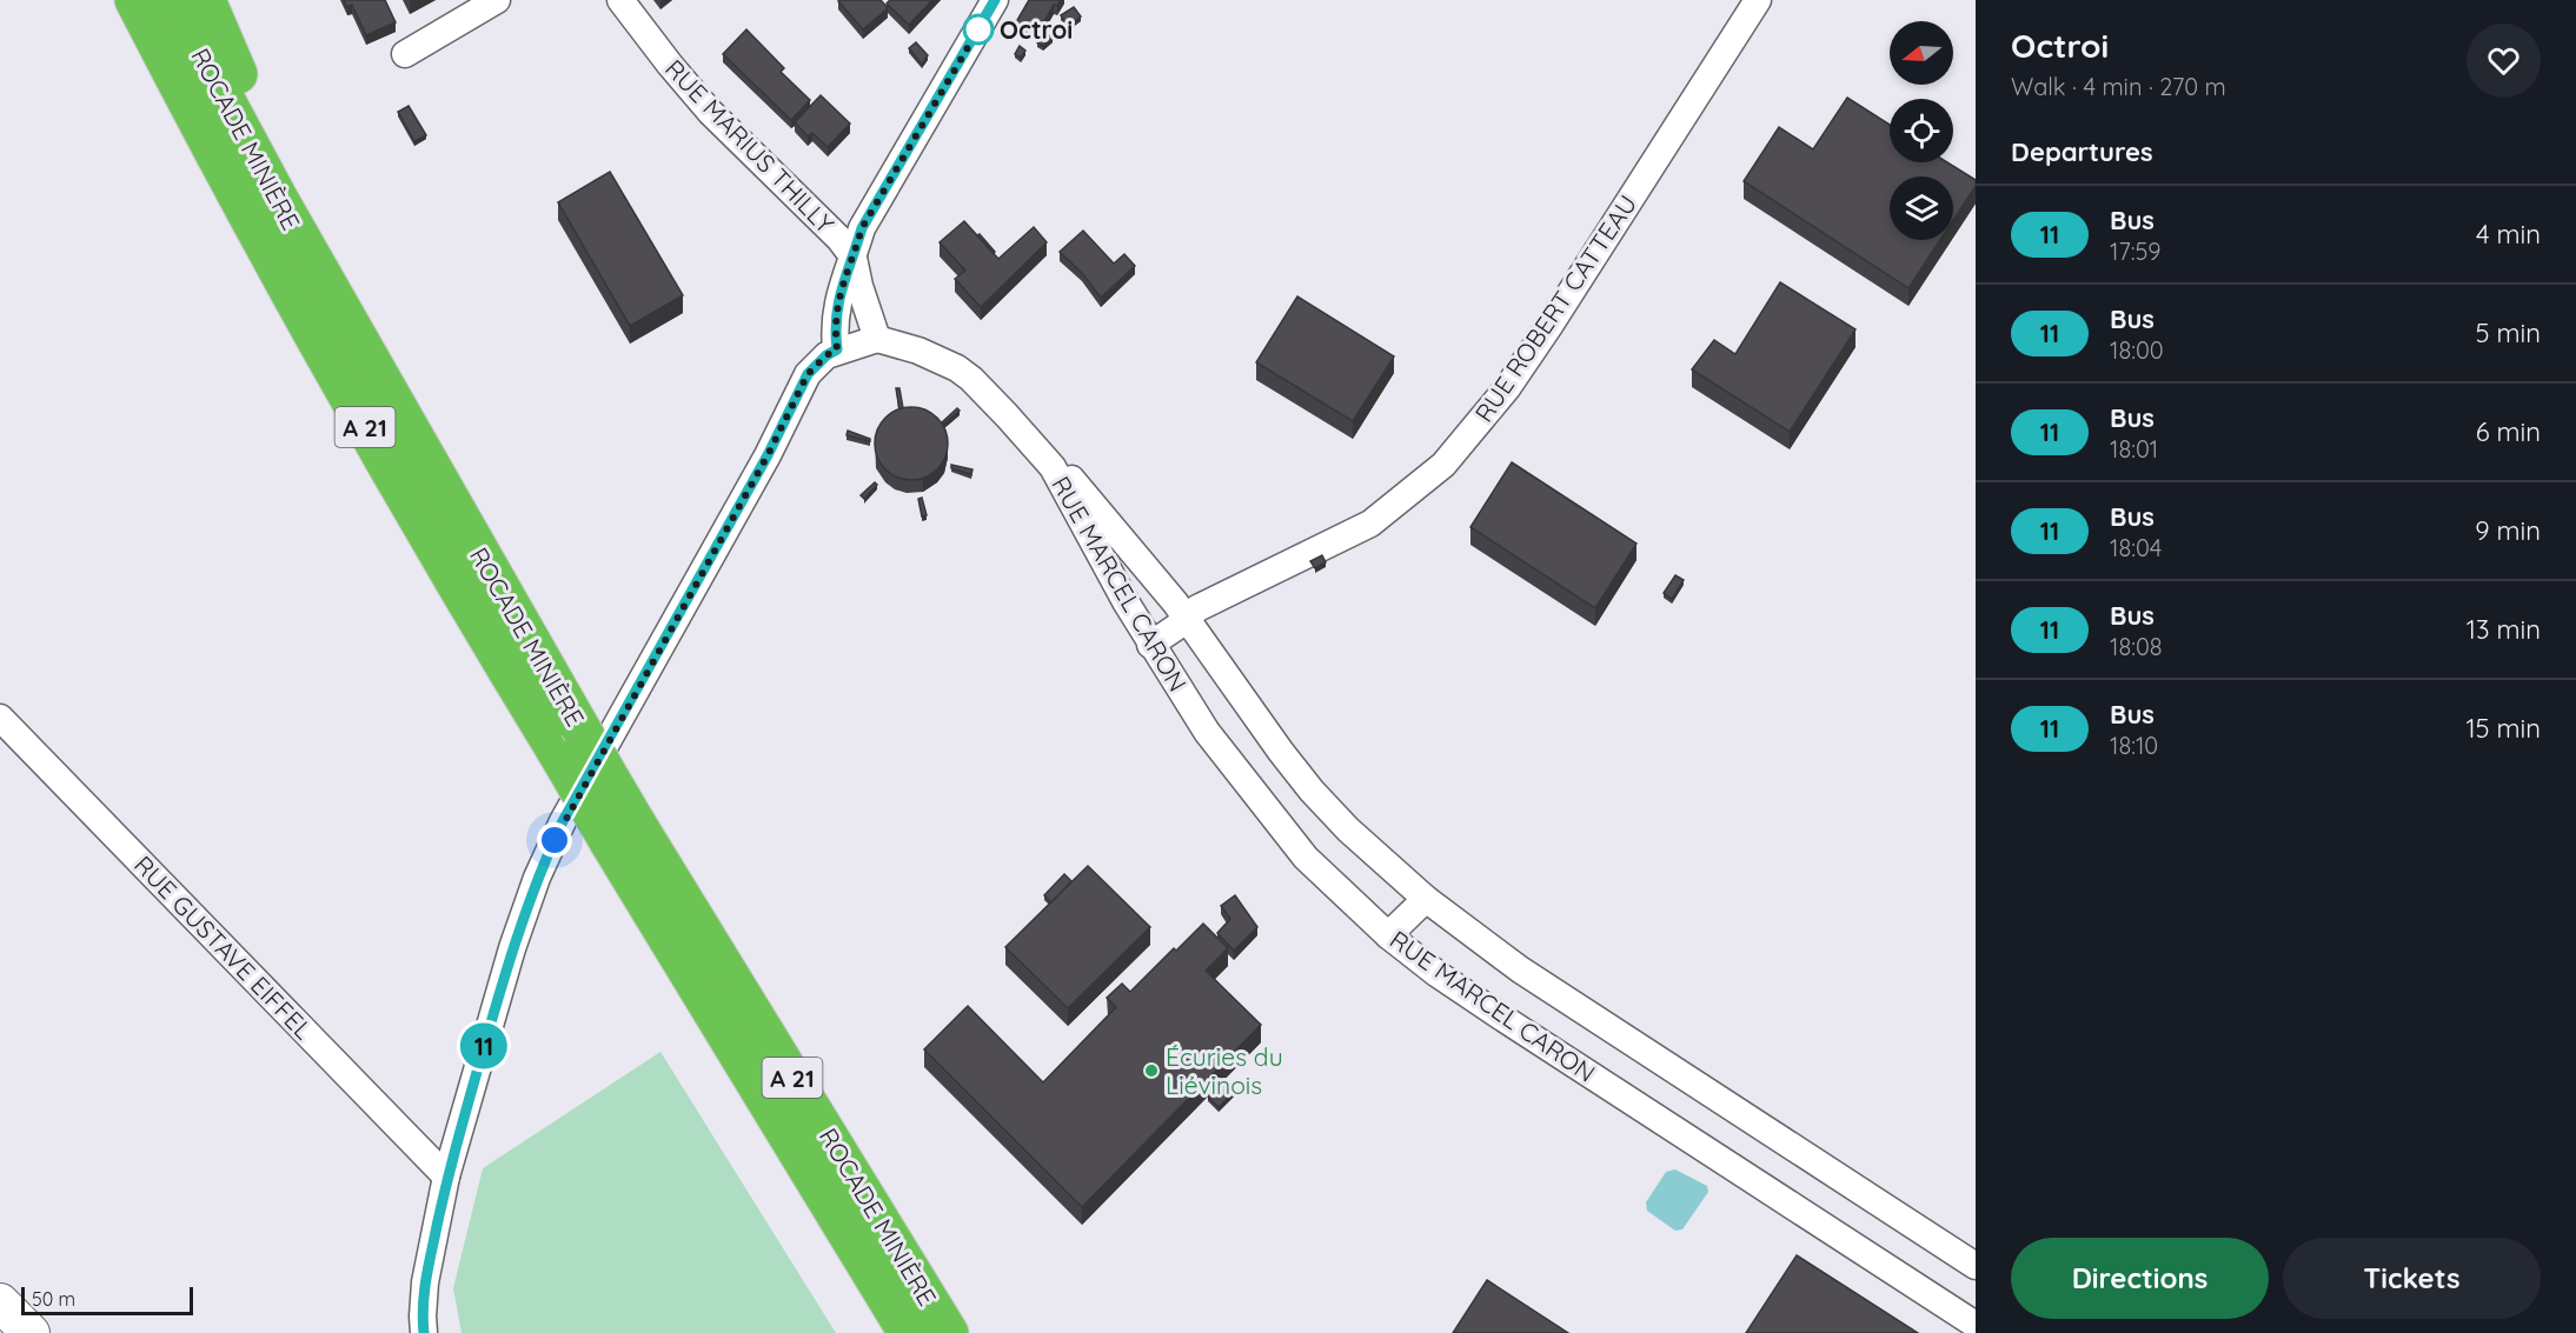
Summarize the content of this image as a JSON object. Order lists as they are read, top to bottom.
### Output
{
  "streets": {
    "highway": ["ROCADE MINIÈRE", "A 21"],
    "street": [
      "RUE MARIUS THILLY",
      "RUE ROBERT CATTEAU",
      "RUE MARCEL CARON",
      "RUE GUSTAVE EIFFEL"
    ]
  },
  "crossings": [
    ["RUE ROBERT CATTEAU", "RUE MARCEL CARON"]
  ],
  "places": ["Octroi", "Écuries du Liévinois"],
  "lines": ["bus line 11"],
  "scale_bar": "50 m",
  "north": "left",
  "page": {
    "on_map": "11",
    "heading": [
      ["Octroi", "Walk · 4 min · 270 m"],
      "Departures"
    ],
    "list": [
      {
        "mark": "11",
        "name": "Bus",
        "note": "17:59",
        "value": "4 min"
      },
      {
        "mark": "11",
        "name": "Bus",
        "note": "18:00",
        "value": "5 min"
      },
      {
        "mark": "11",
        "name": "Bus",
        "note": "18:01",
        "value": "6 min"
      },
      {
        "mark": "11",
        "name": "Bus",
        "note": "18:04",
        "value": "9 min"
      },
      {
        "mark": "11",
        "name": "Bus",
        "note": "18:08",
        "value": "13 min"
      },
      {
        "mark": "11",
        "name": "Bus",
        "note": "18:10",
        "value": "15 min"
      }
    ],
    "buttons": ["Directions", "Tickets"],
    "scale": "50 m"
  }
}
